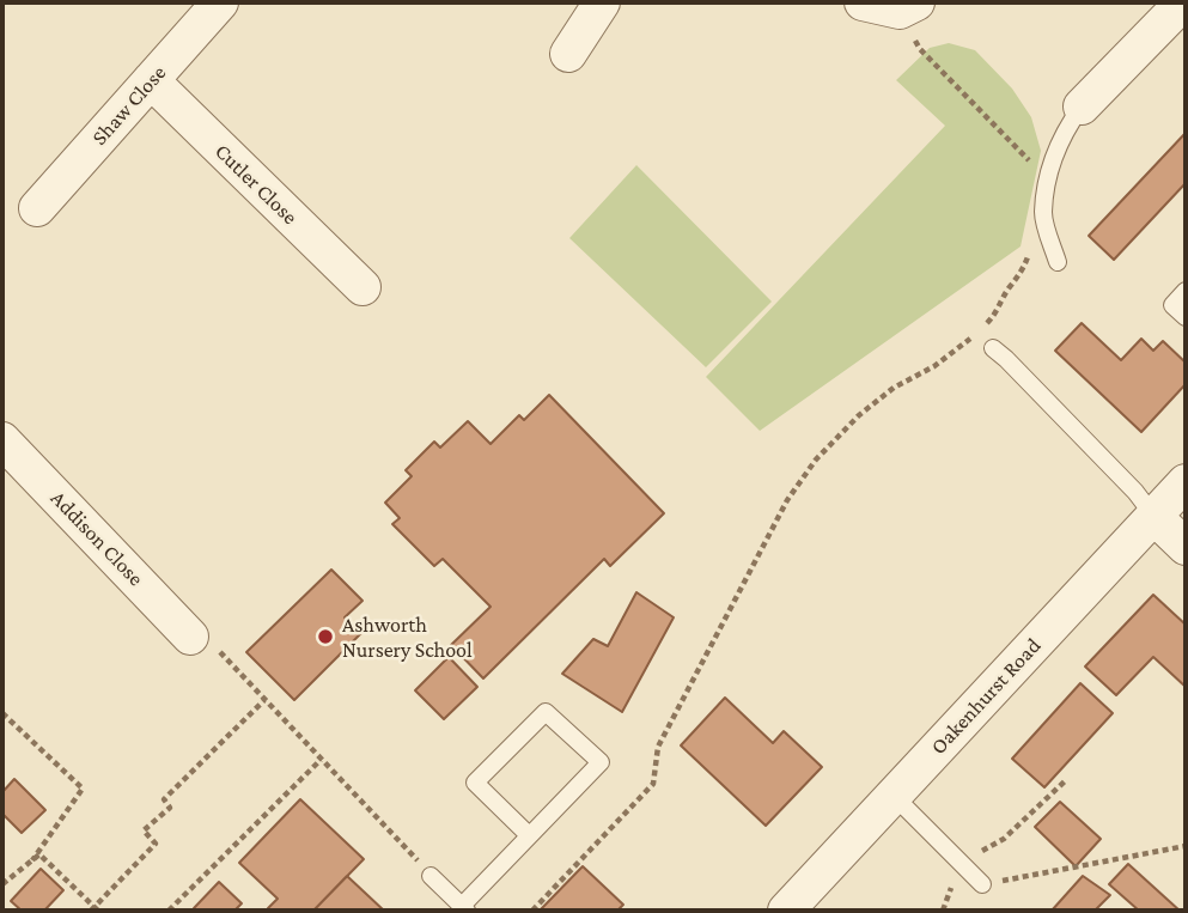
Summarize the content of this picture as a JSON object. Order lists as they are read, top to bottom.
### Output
{
  "streets": {
    "street": [
      "Shaw Close",
      "Cutler Close",
      "Addison Close",
      "Oakenhurst Road"
    ]
  },
  "crossings": [
    ["Shaw Close", "Cutler Close"]
  ],
  "places": ["Ashworth Nursery School"]
}
